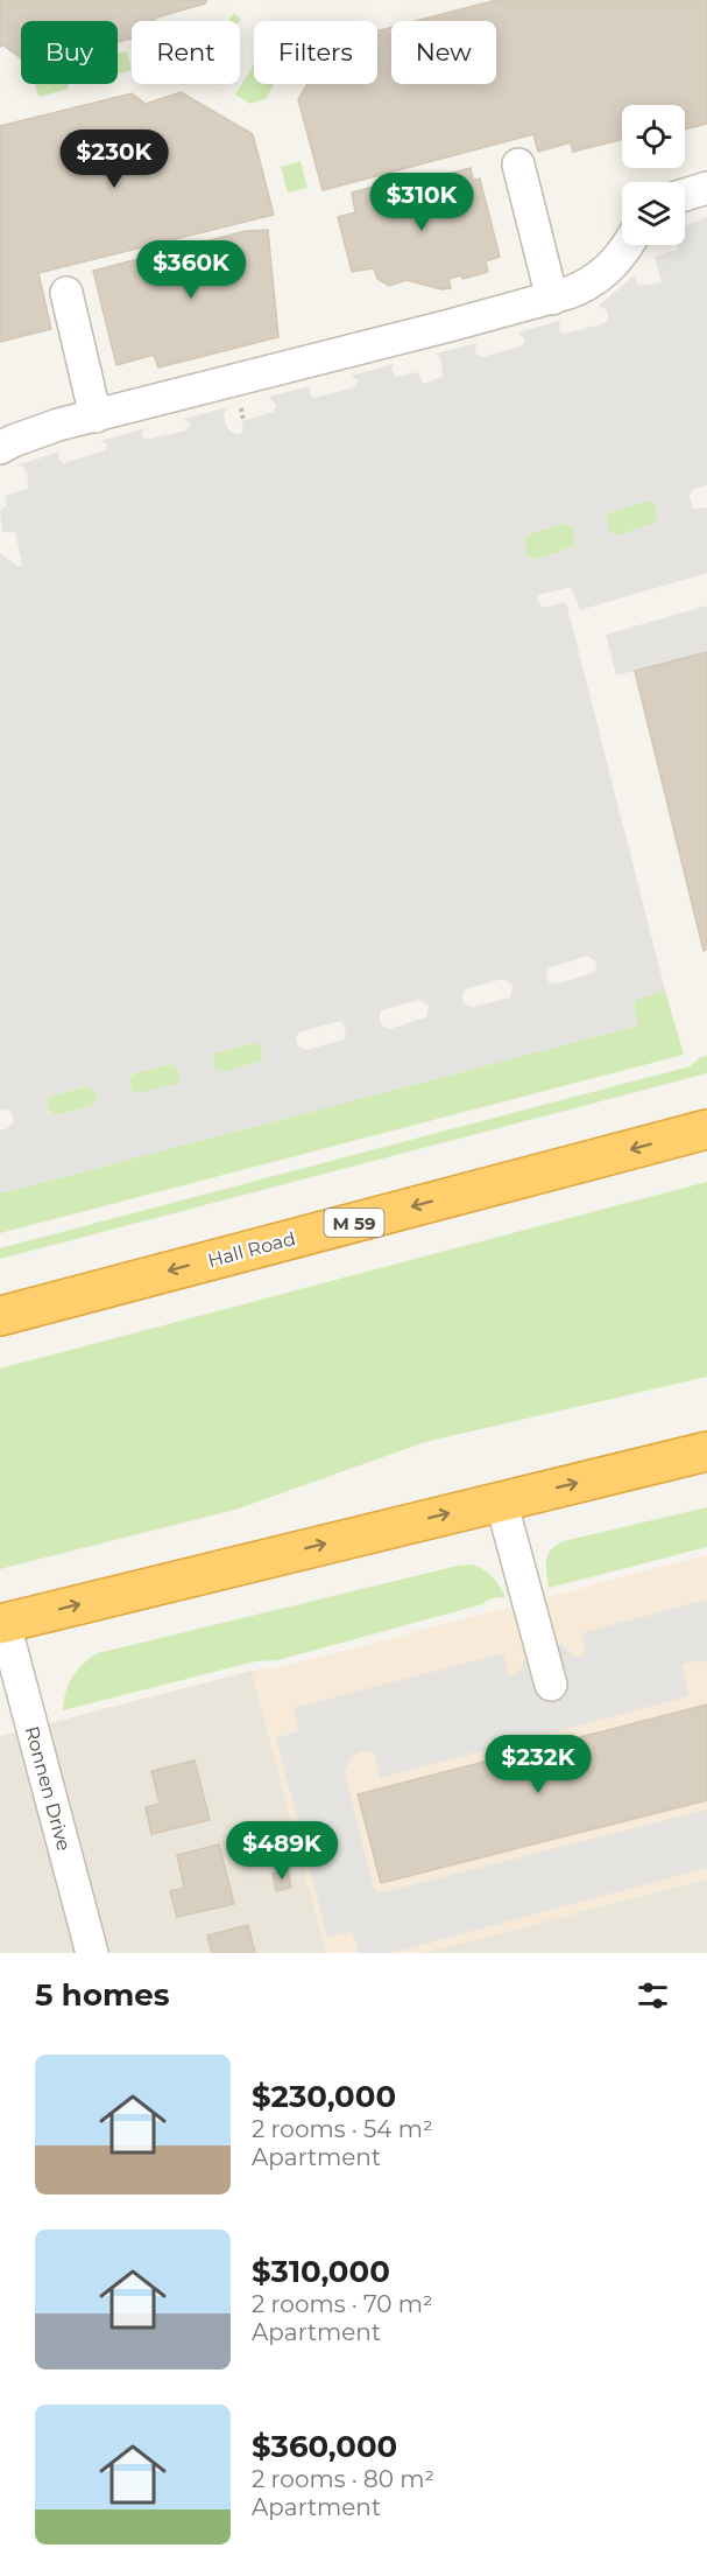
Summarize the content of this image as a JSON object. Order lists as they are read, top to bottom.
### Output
{
  "streets": {
    "highway": ["M 59", "Hall Road"],
    "street": ["Ronnen Drive"]
  },
  "page": {
    "chip": [
      "Buy",
      "Rent",
      "Filters",
      "New"
    ],
    "price": [
      "$230K",
      "$310K",
      "$360K",
      "$232K",
      "$489K"
    ],
    "heading": "5 homes",
    "list": [
      {
        "name": "$230,000",
        "note": "2 rooms · 54 m² · Apartment"
      },
      {
        "name": "$310,000",
        "note": "2 rooms · 70 m² · Apartment"
      },
      {
        "name": "$360,000",
        "note": "2 rooms · 80 m² · Apartment"
      }
    ]
  }
}
